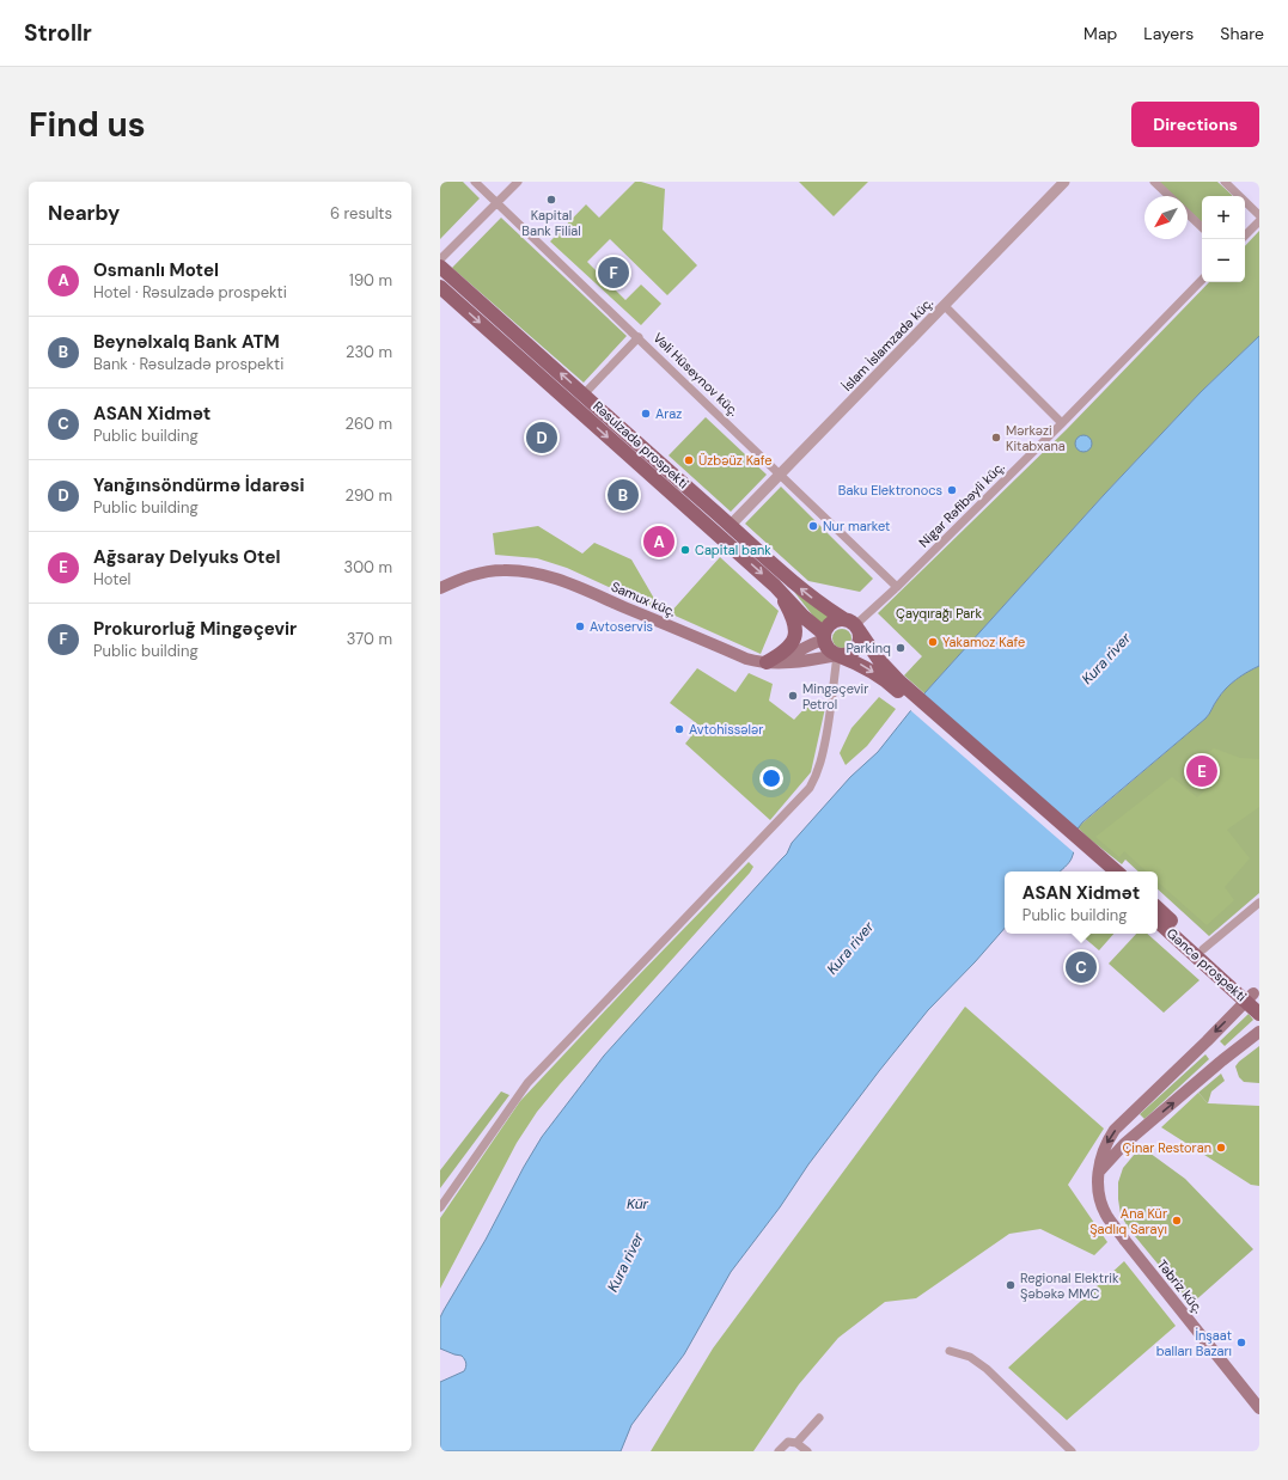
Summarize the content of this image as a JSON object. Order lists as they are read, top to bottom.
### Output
{
  "streets": {
    "main road": [
      "Rəsulzadə prospekti",
      "Samux küç.",
      "Gəncə prospekti",
      "Təbriz küç."
    ],
    "street": ["İslam İslamzadə küç.", "Vəli Hüseynov küç.", "Nigar Rəfibəyli küç."]
  },
  "crossings": [
    ["İslam İslamzadə küç.", "Vəli Hüseynov küç."],
    ["İslam İslamzadə küç.", "Rəsulzadə prospekti"],
    ["Vəli Hüseynov küç.", "Nigar Rəfibəyli küç."],
    ["Rəsulzadə prospekti", "Nigar Rəfibəyli küç."],
    ["Rəsulzadə prospekti", "Samux küç."],
    ["Nigar Rəfibəyli küç.", "Samux küç."],
    ["Gəncə prospekti", "Təbriz küç."]
  ],
  "water": ["Kura river", "Kür"],
  "parks": ["Çayqırağı Park"],
  "places": [
    "Kapital Bank Filial",
    "Araz",
    "Mərkəzi Kitabxana",
    "Üzbəüz Kafe",
    "Baku Elektronocs",
    "Nur market",
    "Capital bank",
    "Avtoservis",
    "Yakamoz Kafe",
    "Parkinq",
    "Mingəçevir Petrol",
    "Avtohissələr",
    "Çinar Restoran",
    "Ana Kür Şadlıq Sarayı",
    "Regional Elektrik Şəbəkə MMC",
    "İnşaat balları Bazarı"
  ],
  "north": "bottom left",
  "page": {
    "header": "Strollr",
    "nav": ["Map", "Layers", "Share"],
    "buttons": "Directions",
    "title": "Find us",
    "heading": ["Nearby", "6 results"],
    "map_buttons": ["+", "−"],
    "list": [
      {
        "mark": "A",
        "name": "Osmanlı Motel",
        "note": "Hotel · Rəsulzadə prospekti",
        "value": "190 m"
      },
      {
        "mark": "B",
        "name": "Beynəlxalq Bank ATM",
        "note": "Bank · Rəsulzadə prospekti",
        "value": "230 m"
      },
      {
        "mark": "C",
        "name": "ASAN Xidmət",
        "note": "Public building",
        "value": "260 m"
      },
      {
        "mark": "D",
        "name": "Yanğınsöndürmə İdarəsi",
        "note": "Public building",
        "value": "290 m"
      },
      {
        "mark": "E",
        "name": "Ağsaray Delyuks Otel",
        "note": "Hotel",
        "value": "300 m"
      },
      {
        "mark": "F",
        "name": "Prokurorluğ Mingəçevir",
        "note": "Public building",
        "value": "370 m"
      }
    ],
    "pins": [
      "F",
      "D",
      "B",
      "A",
      "E",
      "C"
    ],
    "popup": ["ASAN Xidmət", "Public building"]
  }
}
